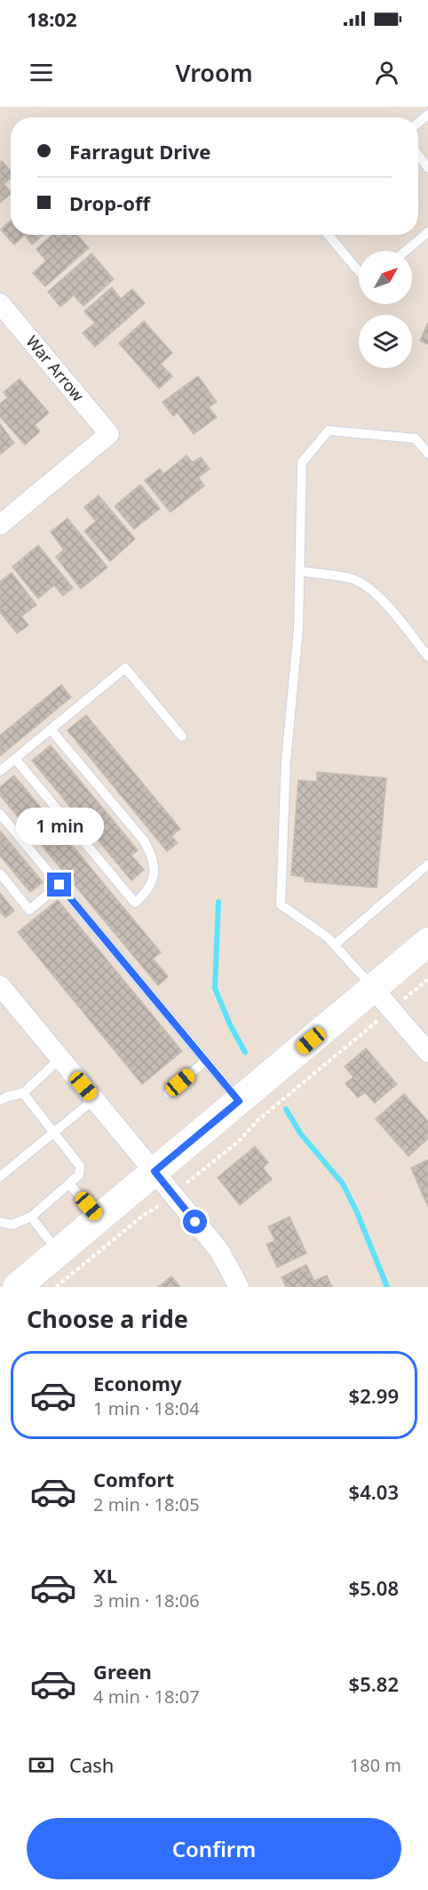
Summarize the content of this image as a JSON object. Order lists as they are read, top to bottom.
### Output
{
  "streets": {
    "street": ["War Arrow"]
  },
  "north": "top right",
  "page": {
    "status": "18:02",
    "header": "Vroom",
    "banner": ["Farragut Drive", "Drop-off"],
    "bubble": "1 min",
    "heading": "Choose a ride",
    "list": [
      {
        "name": "Economy",
        "note": "1 min · 18:04",
        "value": "$2.99"
      },
      {
        "name": "Comfort",
        "note": "2 min · 18:05",
        "value": "$4.03"
      },
      {
        "name": "XL",
        "note": "3 min · 18:06",
        "value": "$5.08"
      },
      {
        "name": "Green",
        "note": "4 min · 18:07",
        "value": "$5.82"
      }
    ],
    "pay": ["Cash", "180 m"],
    "buttons": "Confirm"
  }
}
